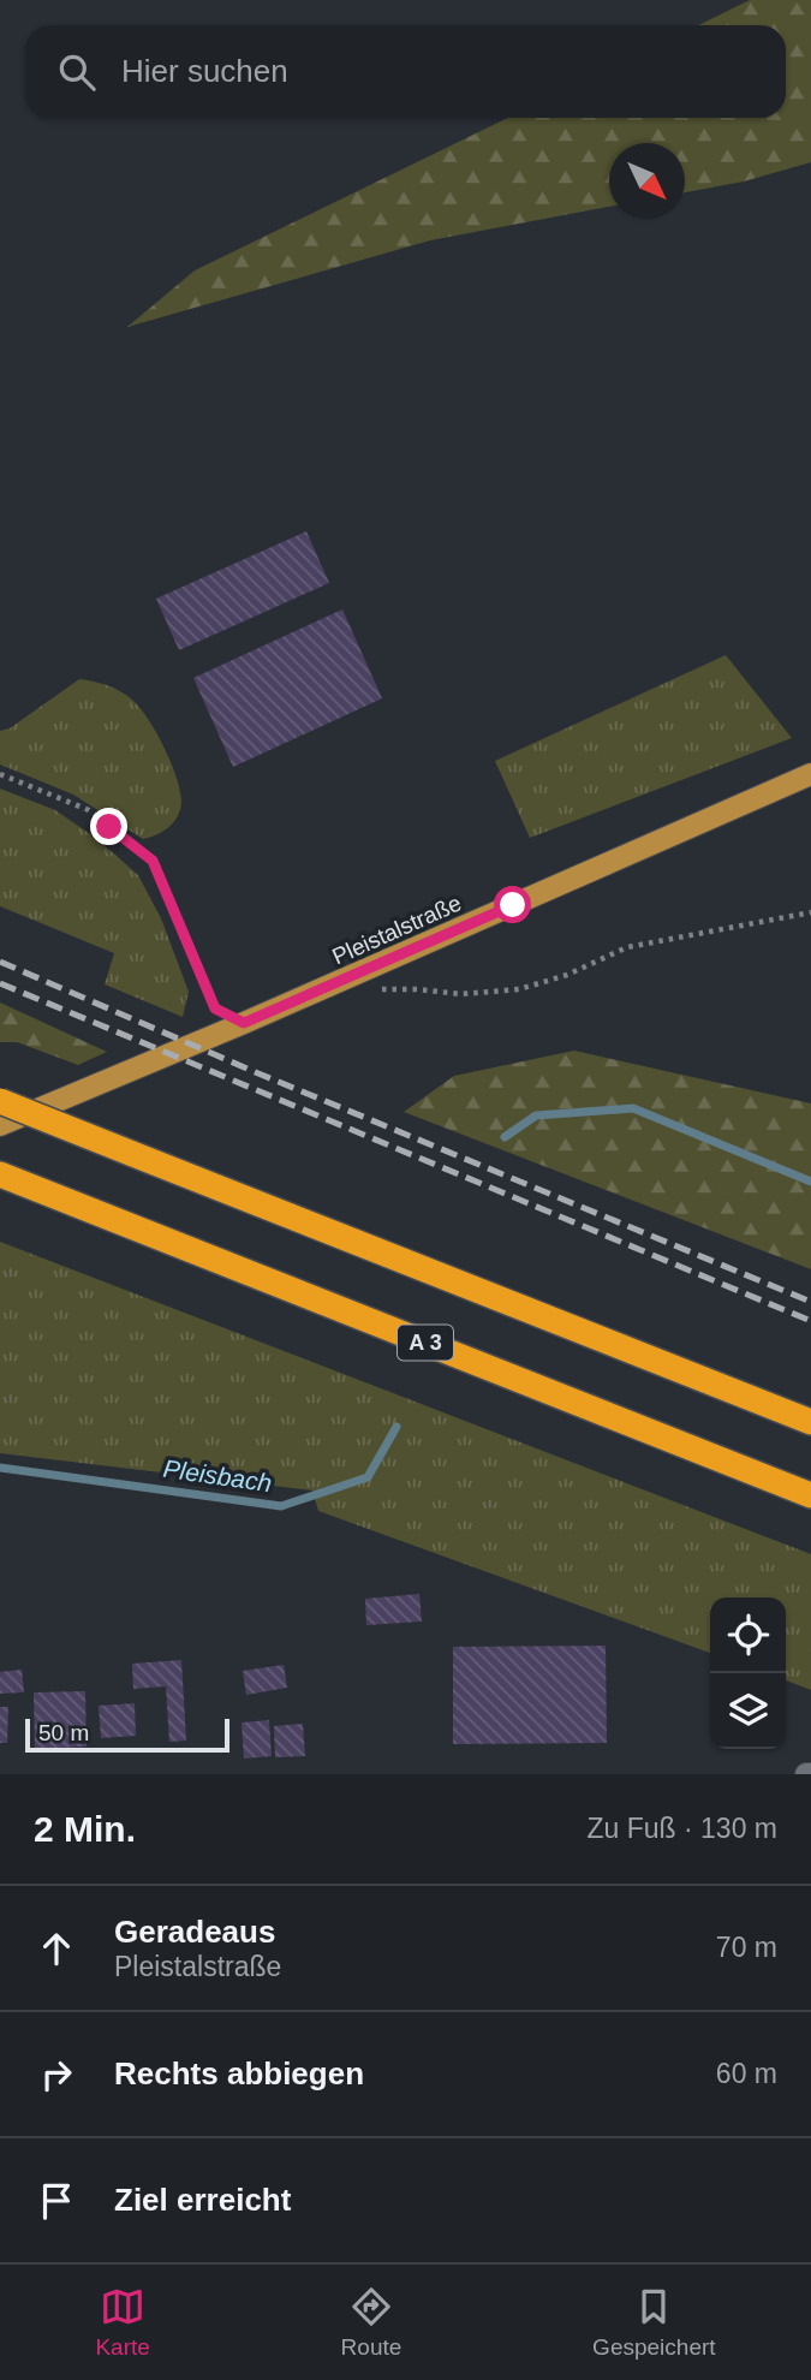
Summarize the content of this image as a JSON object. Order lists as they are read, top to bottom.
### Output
{
  "streets": {
    "highway": ["A 3"],
    "main road": ["Pleistalstraße"]
  },
  "water": ["Pleisbach"],
  "scale_bar": "50 m",
  "north": "bottom right",
  "page": {
    "search": "Hier suchen",
    "scale": "50 m",
    "heading": ["2 Min.", "Zu Fuß · 130 m"],
    "list": [
      ["Geradeaus", "Pleistalstraße", "70 m"],
      ["Rechts abbiegen", "60 m"],
      "Ziel erreicht"
    ],
    "nav": ["Karte", "Route", "Gespeichert"]
  }
}
